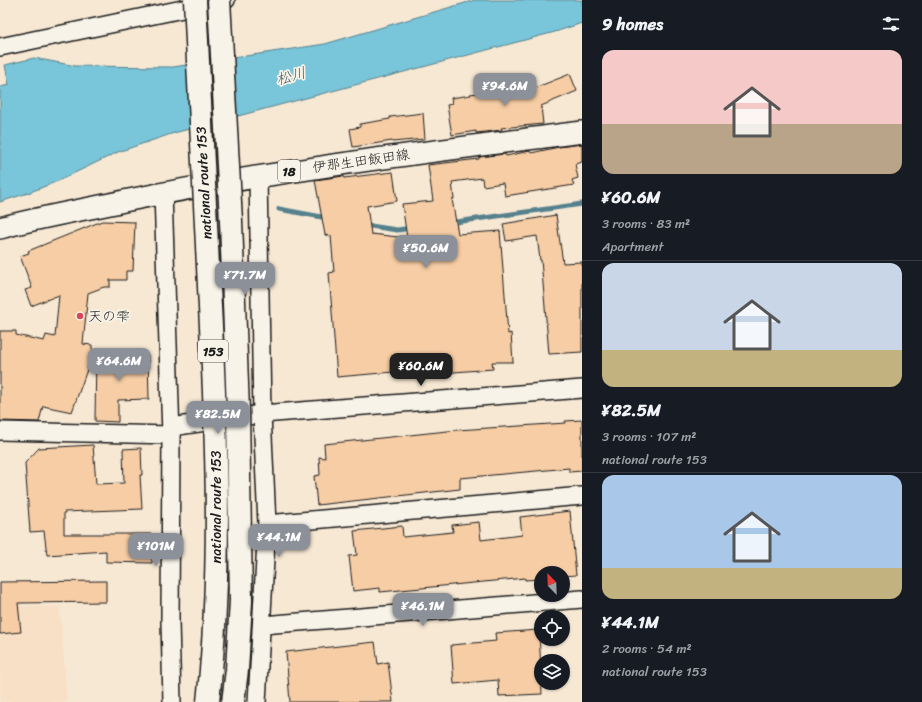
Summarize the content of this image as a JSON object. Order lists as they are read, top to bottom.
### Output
{
  "streets": {
    "highway": ["national route 153", "153"],
    "main road": ["伊那生田飯田線", "18"]
  },
  "water": ["松川"],
  "places": ["天の雫"],
  "north": "top left",
  "page": {
    "heading": "9 homes",
    "list": [
      {
        "name": "¥60.6M",
        "note": "3 rooms · 83 m² · Apartment"
      },
      {
        "name": "¥82.5M",
        "note": "3 rooms · 107 m² · national route 153"
      },
      {
        "name": "¥44.1M",
        "note": "2 rooms · 54 m² · national route 153"
      }
    ],
    "price": [
      "¥94.6M",
      "¥50.6M",
      "¥71.7M",
      "¥64.6M",
      "¥60.6M",
      "¥82.5M",
      "¥44.1M",
      "¥101M",
      "¥46.1M"
    ]
  }
}
